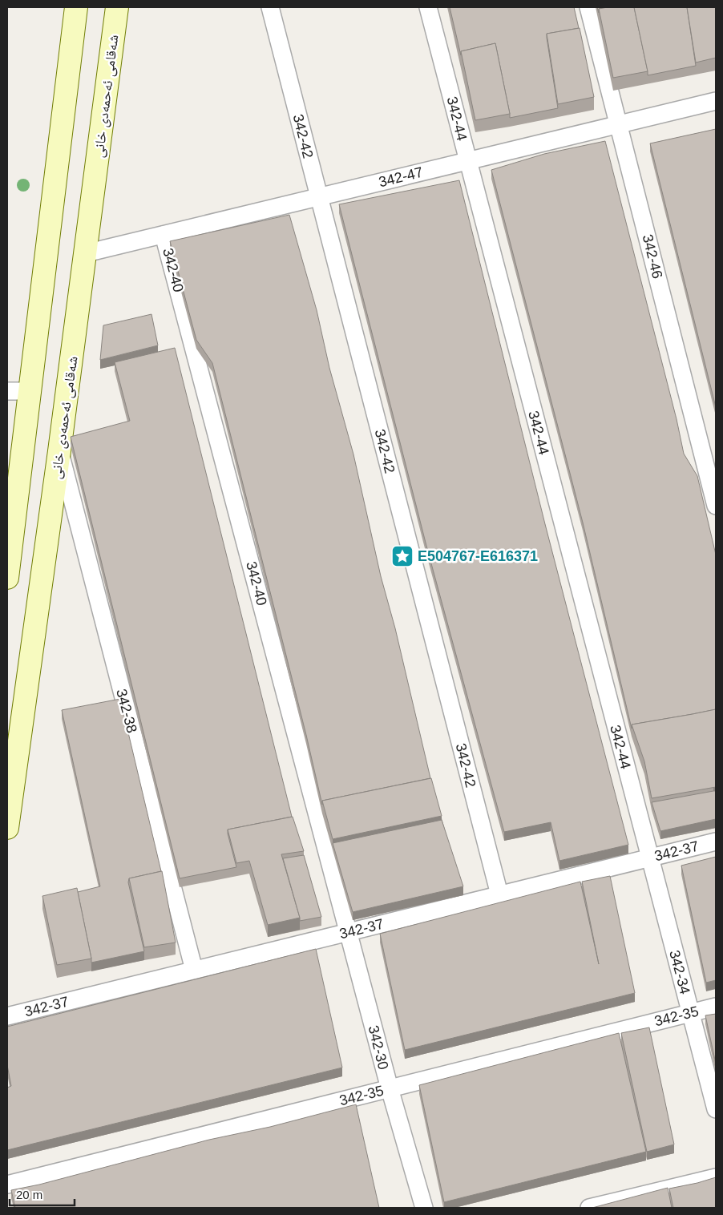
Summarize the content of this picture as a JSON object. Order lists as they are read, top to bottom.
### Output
{
  "streets": {
    "main road": ["شەقامی ئەحمەدی خانی"],
    "street": [
      "342-44",
      "342-42",
      "342-47",
      "342-46",
      "342-40",
      "342-38",
      "342-37",
      "342-34",
      "342-35",
      "342-30"
    ]
  },
  "crossings": [
    ["شەقامی ئەحمەدی خانی", "342-47"],
    ["شەقامی ئەحمەدی خانی", "342-38"],
    ["342-44", "342-47"],
    ["342-44", "342-37"],
    ["342-44", "342-34"],
    ["342-42", "342-47"],
    ["342-42", "342-37"],
    ["342-47", "342-46"],
    ["342-47", "342-40"],
    ["342-40", "342-37"],
    ["342-40", "342-30"],
    ["342-38", "342-37"],
    ["342-37", "342-34"],
    ["342-37", "342-30"],
    ["342-34", "342-35"],
    ["342-35", "342-30"]
  ],
  "places": {
    "place": ["E504767-E616371"]
  },
  "scale_bar": "20 m"
}
